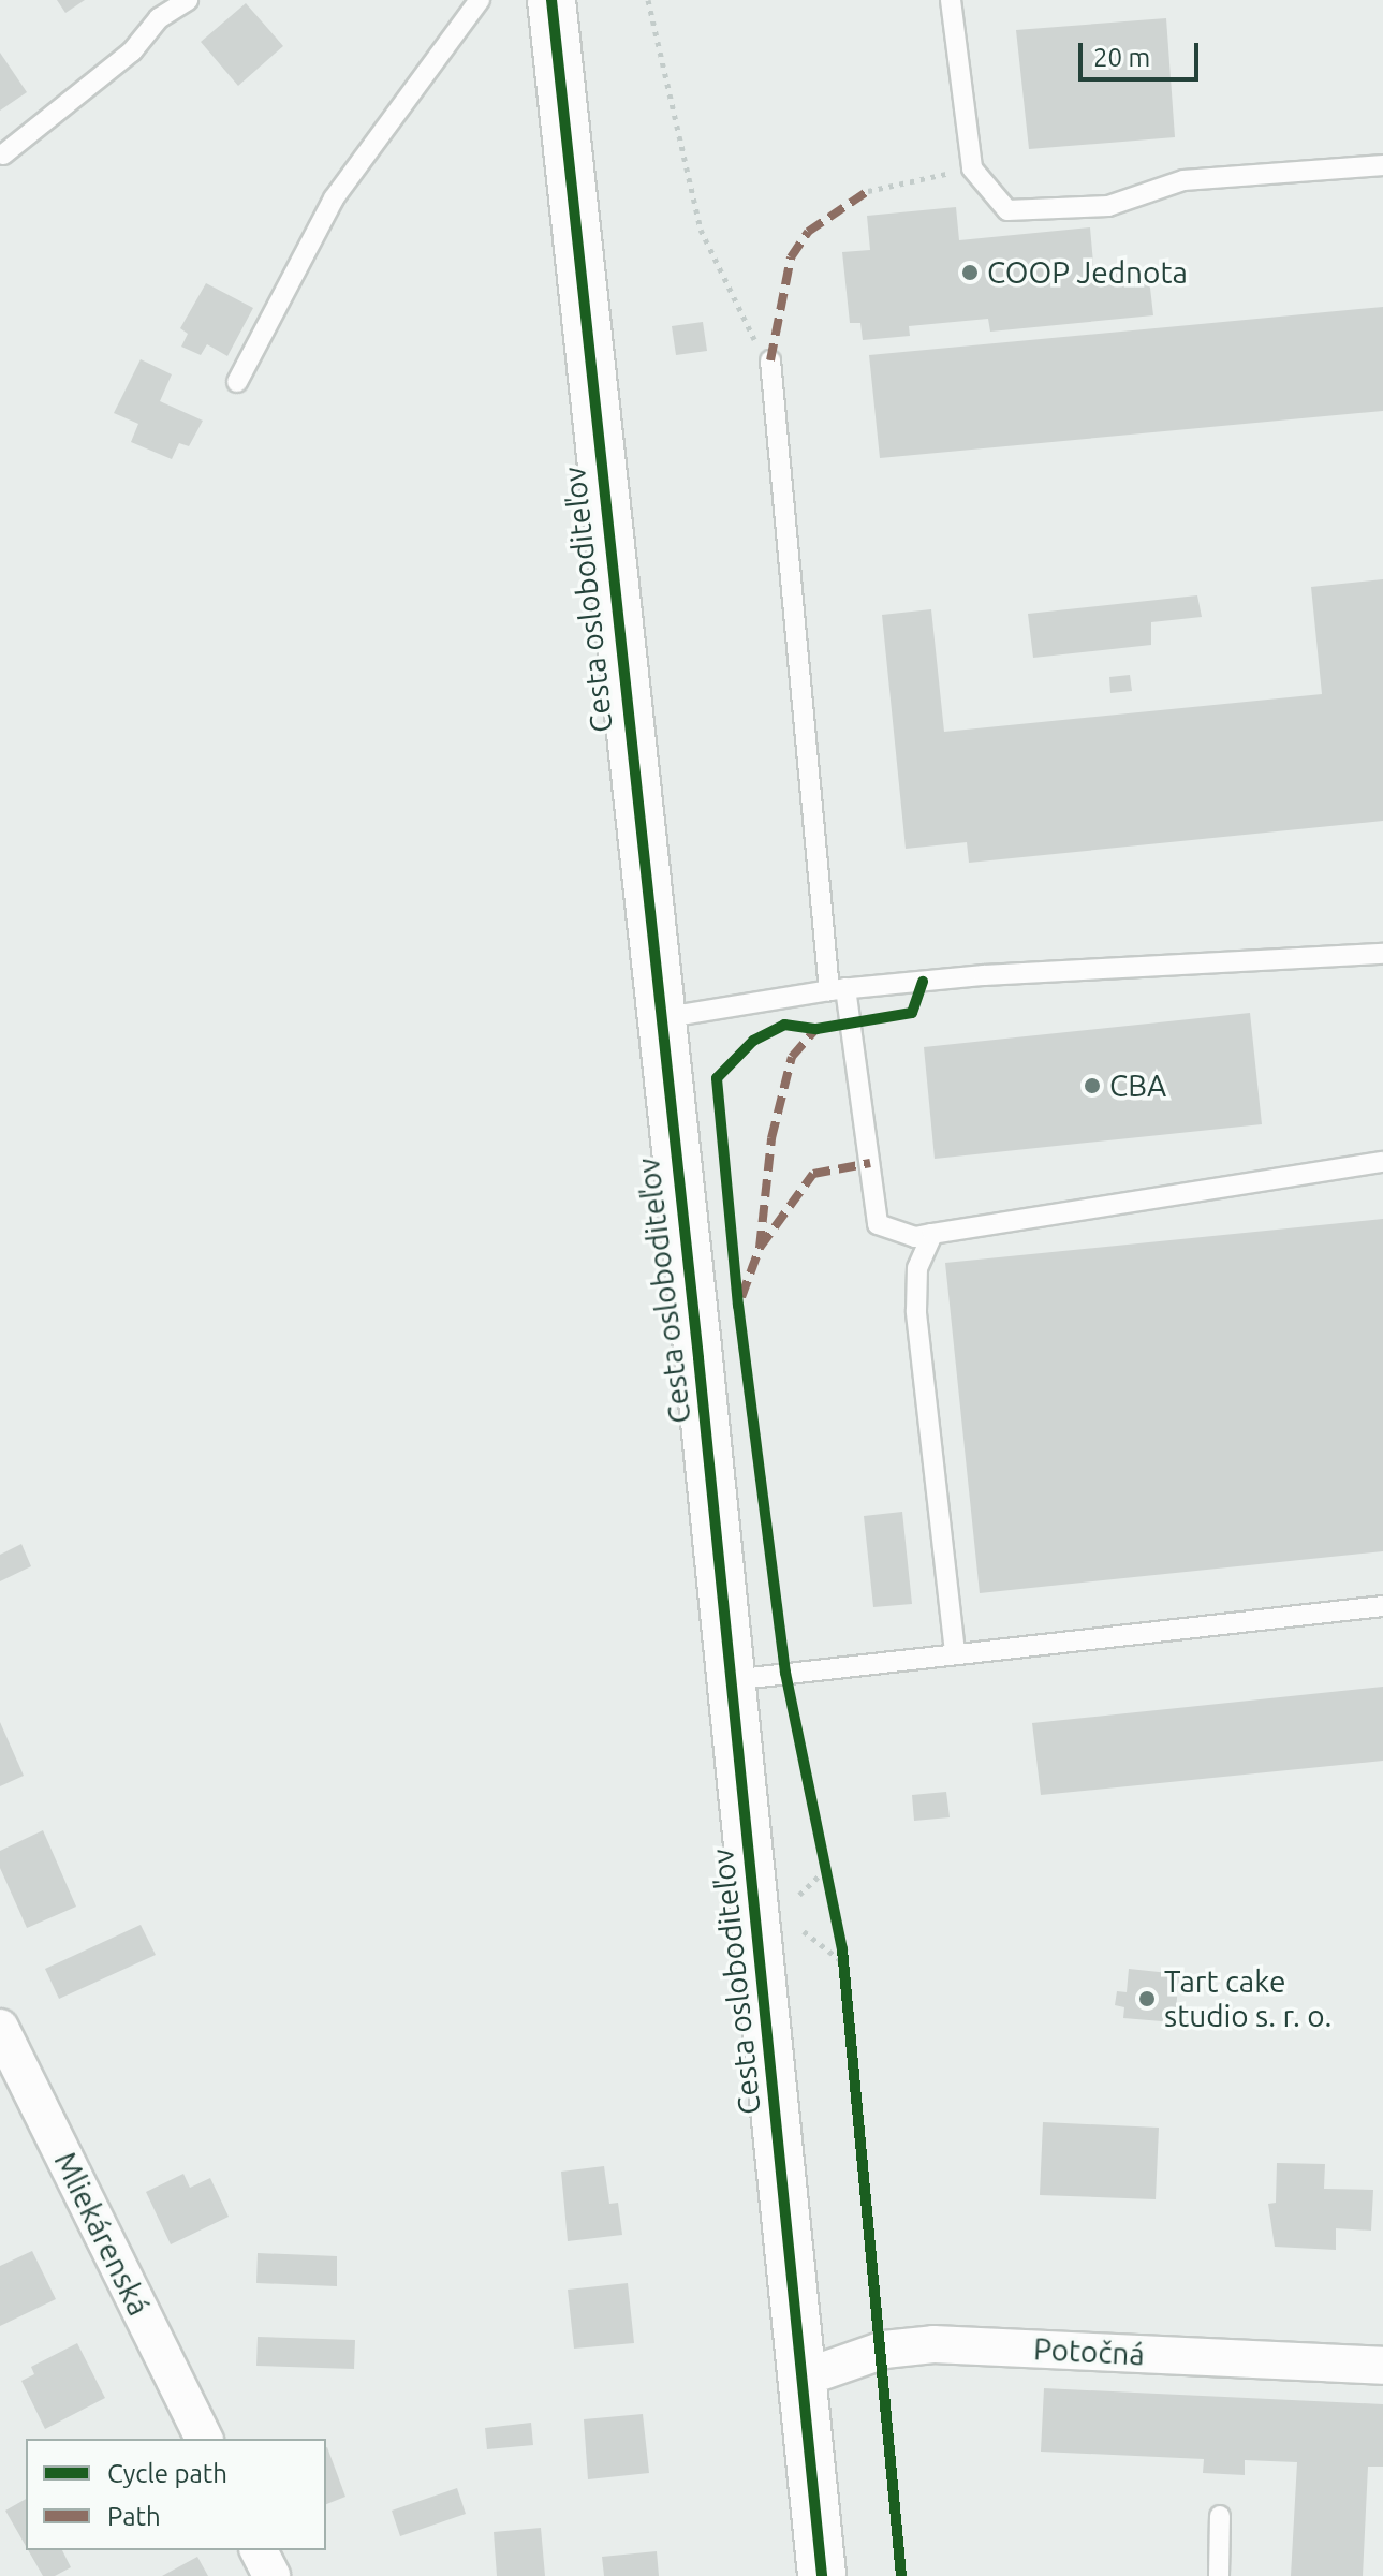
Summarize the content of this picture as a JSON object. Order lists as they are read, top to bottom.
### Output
{
  "streets": {
    "main road": ["Cesta osloboditeľov"],
    "street": ["Mliekárenská", "Potočná"]
  },
  "crossings": [
    ["Cesta osloboditeľov", "Potočná"]
  ],
  "places": ["COOP Jednota", "CBA", "Tart cake studio s. r. o."],
  "legend": ["Cycle path", "Path"],
  "scale_bar": "20 m"
}
